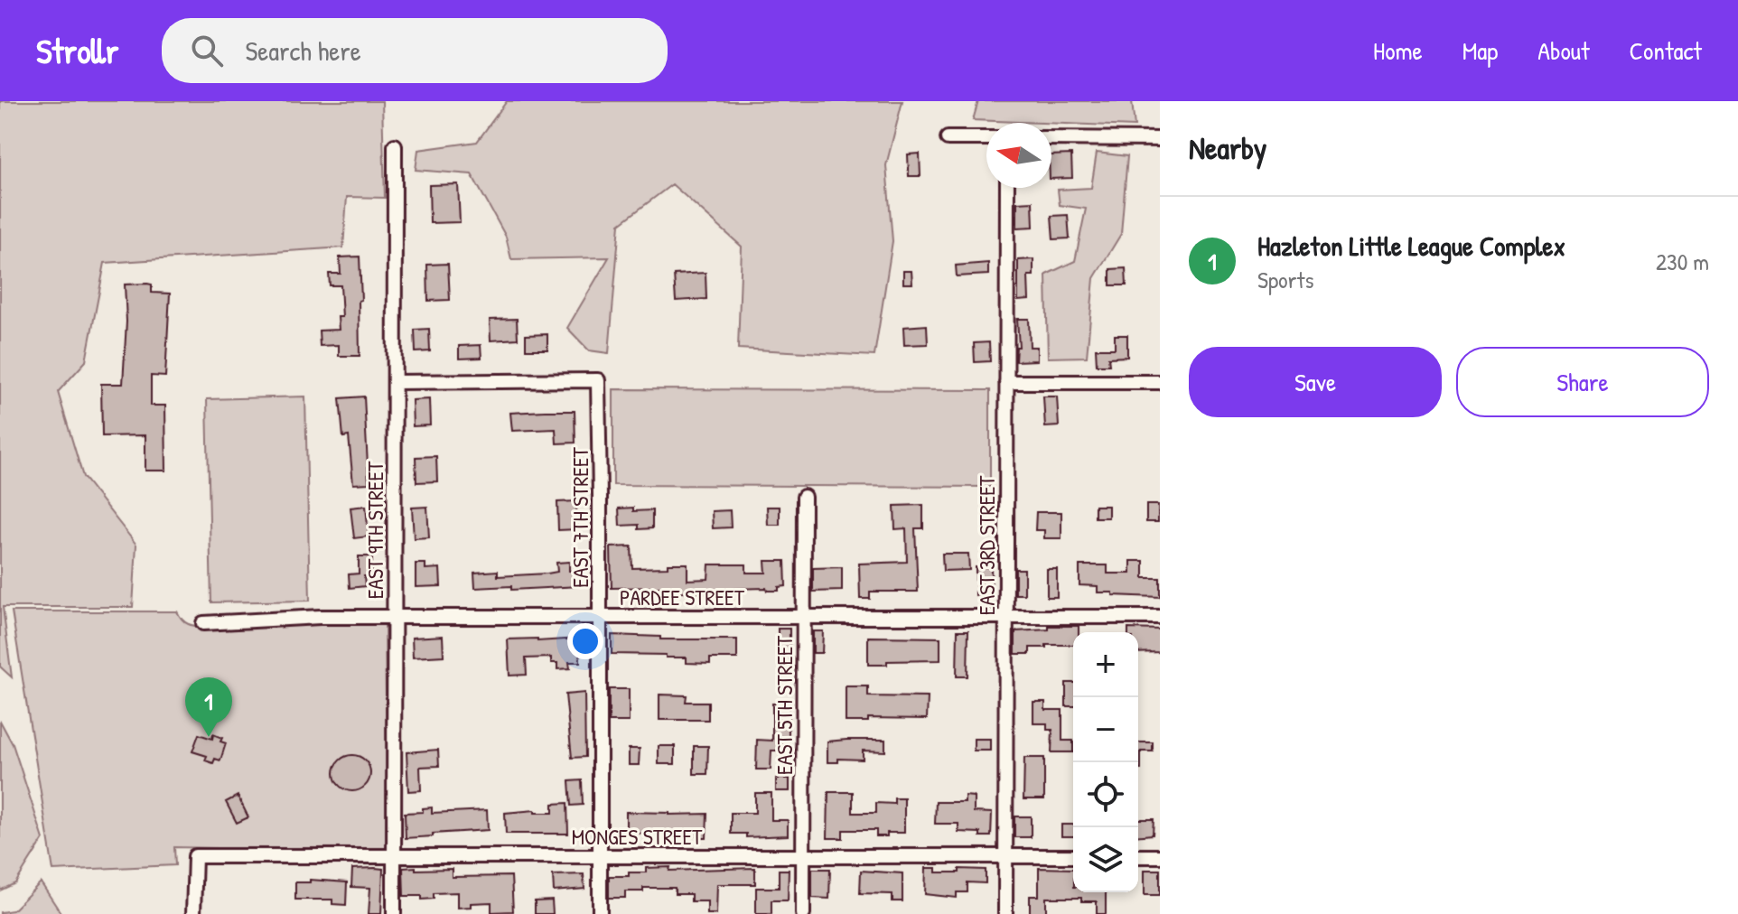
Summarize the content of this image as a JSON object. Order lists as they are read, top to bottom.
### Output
{
  "streets": {
    "street": [
      "EAST 7TH STREET",
      "EAST 9TH STREET",
      "EAST 3RD STREET",
      "PARDEE STREET",
      "EAST 5TH STREET",
      "MONGES STREET"
    ]
  },
  "crossings": [
    ["EAST 7TH STREET", "EAST 9TH STREET"],
    ["EAST 7TH STREET", "PARDEE STREET"],
    ["EAST 7TH STREET", "MONGES STREET"],
    ["EAST 9TH STREET", "PARDEE STREET"],
    ["EAST 9TH STREET", "MONGES STREET"],
    ["EAST 3RD STREET", "PARDEE STREET"],
    ["EAST 3RD STREET", "MONGES STREET"],
    ["PARDEE STREET", "EAST 5TH STREET"],
    ["EAST 5TH STREET", "MONGES STREET"]
  ],
  "north": "left",
  "page": {
    "header": "Strollr",
    "search": "Search here",
    "nav": [
      "Home",
      "Map",
      "About",
      "Contact"
    ],
    "heading": "Nearby",
    "list": [
      {
        "mark": "1",
        "name": "Hazleton Little League Complex",
        "note": "Sports",
        "value": "230 m"
      }
    ],
    "buttons": ["Save", "Share"],
    "map_buttons": ["+", "−"],
    "pins": "1"
  }
}
